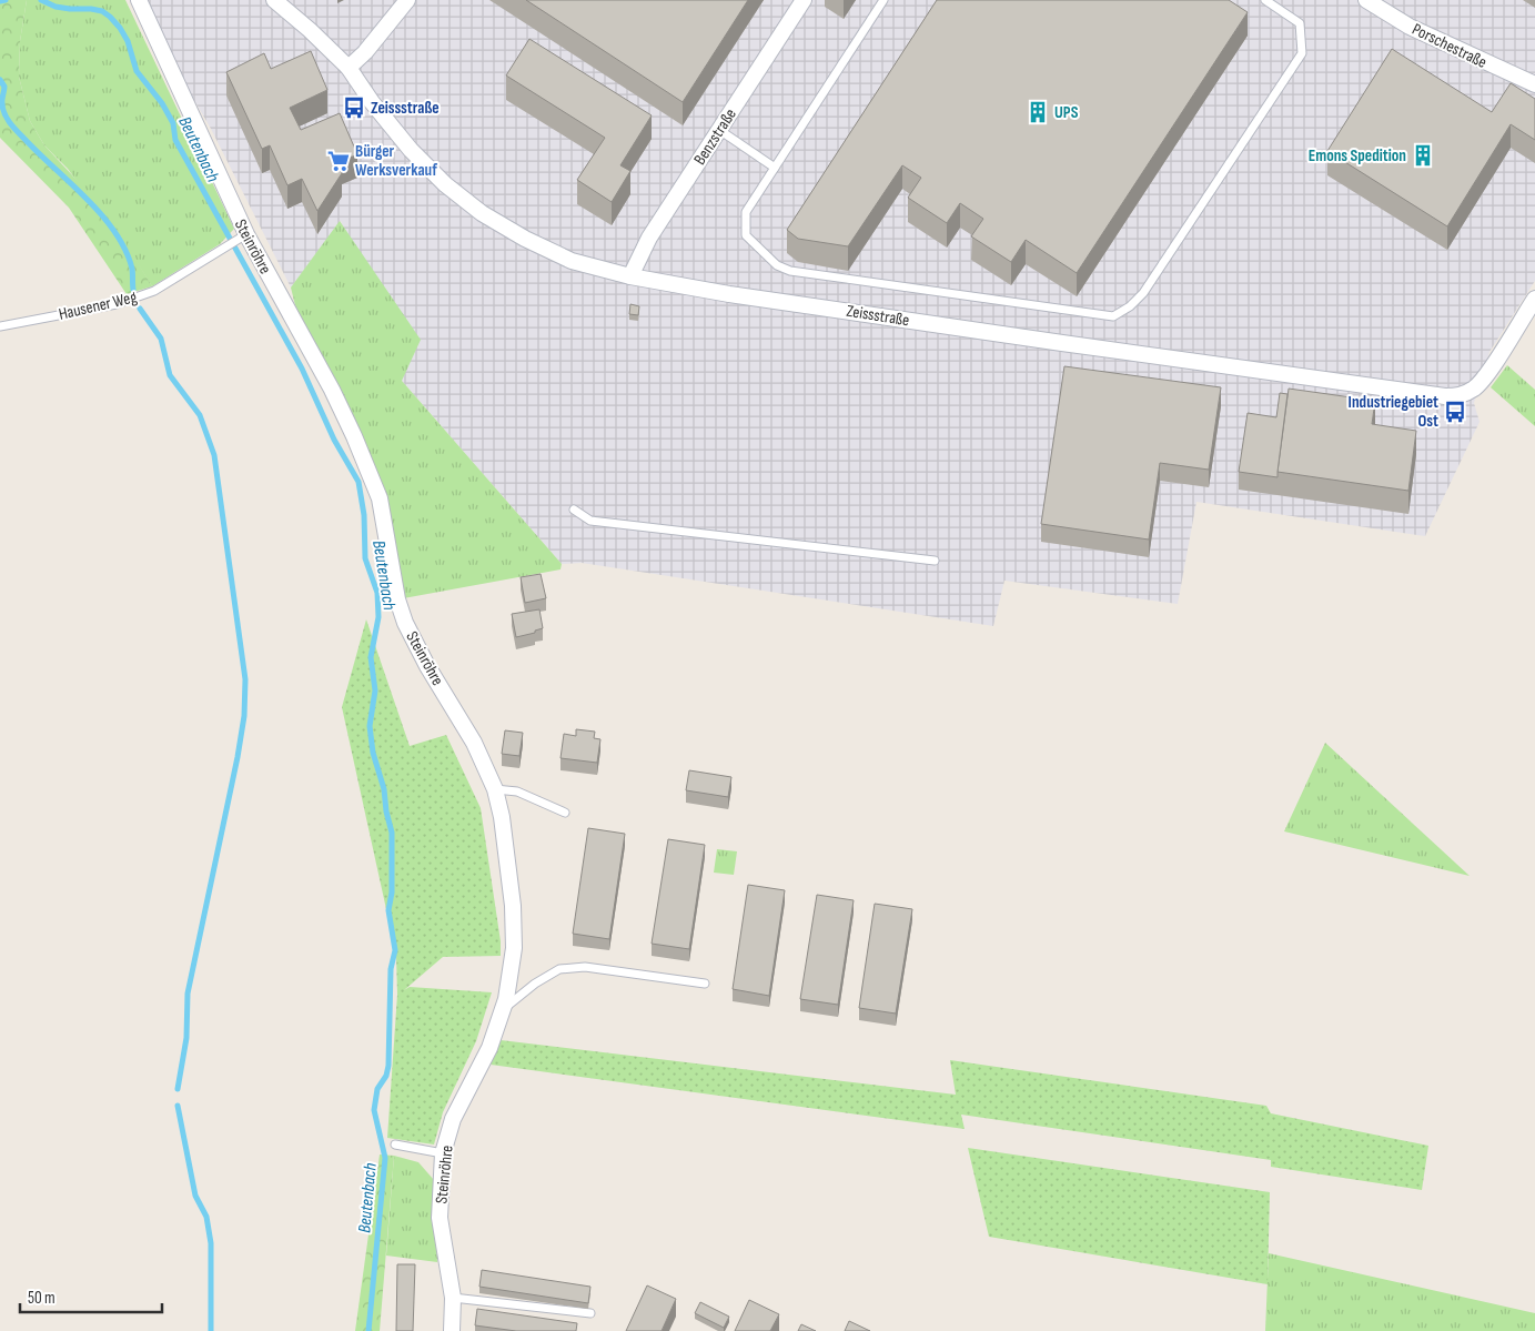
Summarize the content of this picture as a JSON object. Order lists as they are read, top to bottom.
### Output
{
  "streets": {
    "street": [
      "Porschestraße",
      "Benzstraße",
      "Steinröhre",
      "Zeissstraße"
    ],
    "lane": ["Hausener Weg"]
  },
  "crossings": [
    ["Benzstraße", "Zeissstraße"],
    ["Steinröhre", "Hausener Weg"]
  ],
  "water": ["Beutenbach"],
  "places": {
    "bus stop": ["Zeissstraße", "Industriegebiet Ost"],
    "building": ["UPS", "Emons Spedition"],
    "supermarket": ["Bürger Werksverkauf"]
  },
  "scale_bar": "50 m"
}
